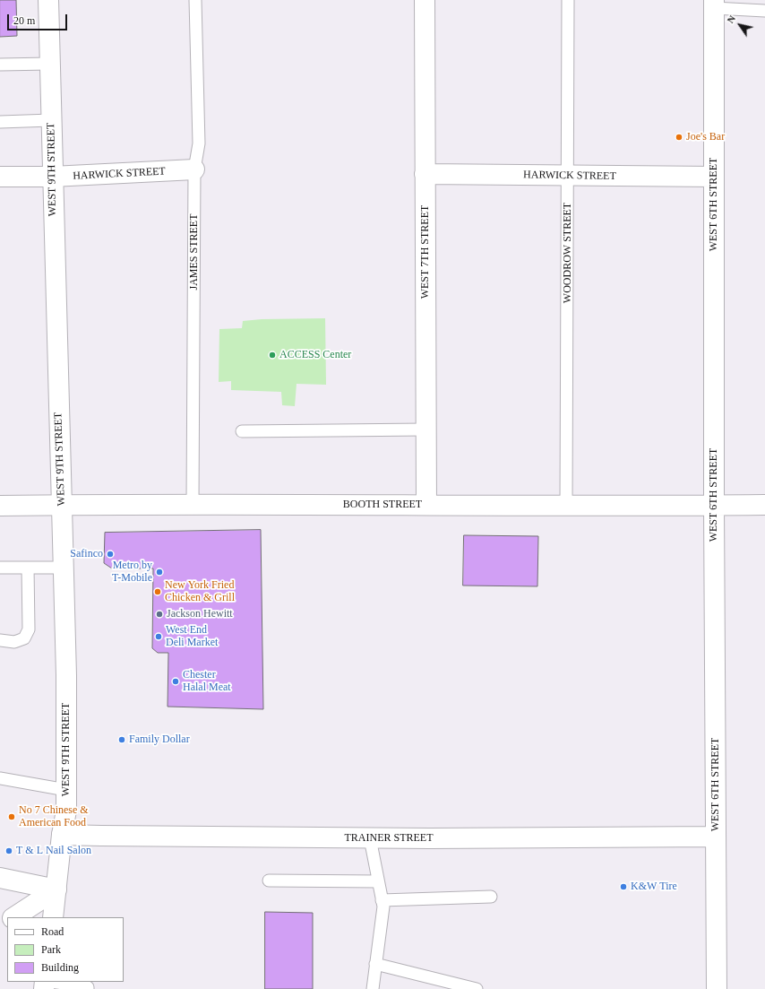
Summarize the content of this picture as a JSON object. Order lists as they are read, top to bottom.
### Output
{
  "streets": {
    "street": [
      "WEST 9TH STREET",
      "HARWICK STREET",
      "WEST 6TH STREET",
      "WEST 7TH STREET",
      "BOOTH STREET",
      "TRAINER STREET"
    ],
    "lane": ["JAMES STREET", "WOODROW STREET"]
  },
  "crossings": [
    ["WEST 9TH STREET", "HARWICK STREET"],
    ["WEST 9TH STREET", "BOOTH STREET"],
    ["WEST 9TH STREET", "TRAINER STREET"],
    ["HARWICK STREET", "WEST 6TH STREET"],
    ["HARWICK STREET", "JAMES STREET"],
    ["HARWICK STREET", "WEST 7TH STREET"],
    ["HARWICK STREET", "WOODROW STREET"],
    ["WEST 6TH STREET", "BOOTH STREET"],
    ["WEST 6TH STREET", "TRAINER STREET"],
    ["JAMES STREET", "BOOTH STREET"],
    ["WEST 7TH STREET", "BOOTH STREET"],
    ["WOODROW STREET", "BOOTH STREET"]
  ],
  "places": [
    "Joe's Bar",
    "ACCESS Center",
    "Safinco",
    "Metro by T-Mobile",
    "New York Fried Chicken & Grill",
    "Jackson Hewitt",
    "West End Deli Market",
    "Chester Halal Meat",
    "Family Dollar",
    "No 7 Chinese & American Food",
    "T & L Nail Salon",
    "K&W Tire"
  ],
  "legend": ["Road", "Park", "Building"],
  "scale_bar": "20 m",
  "north": "top left"
}
